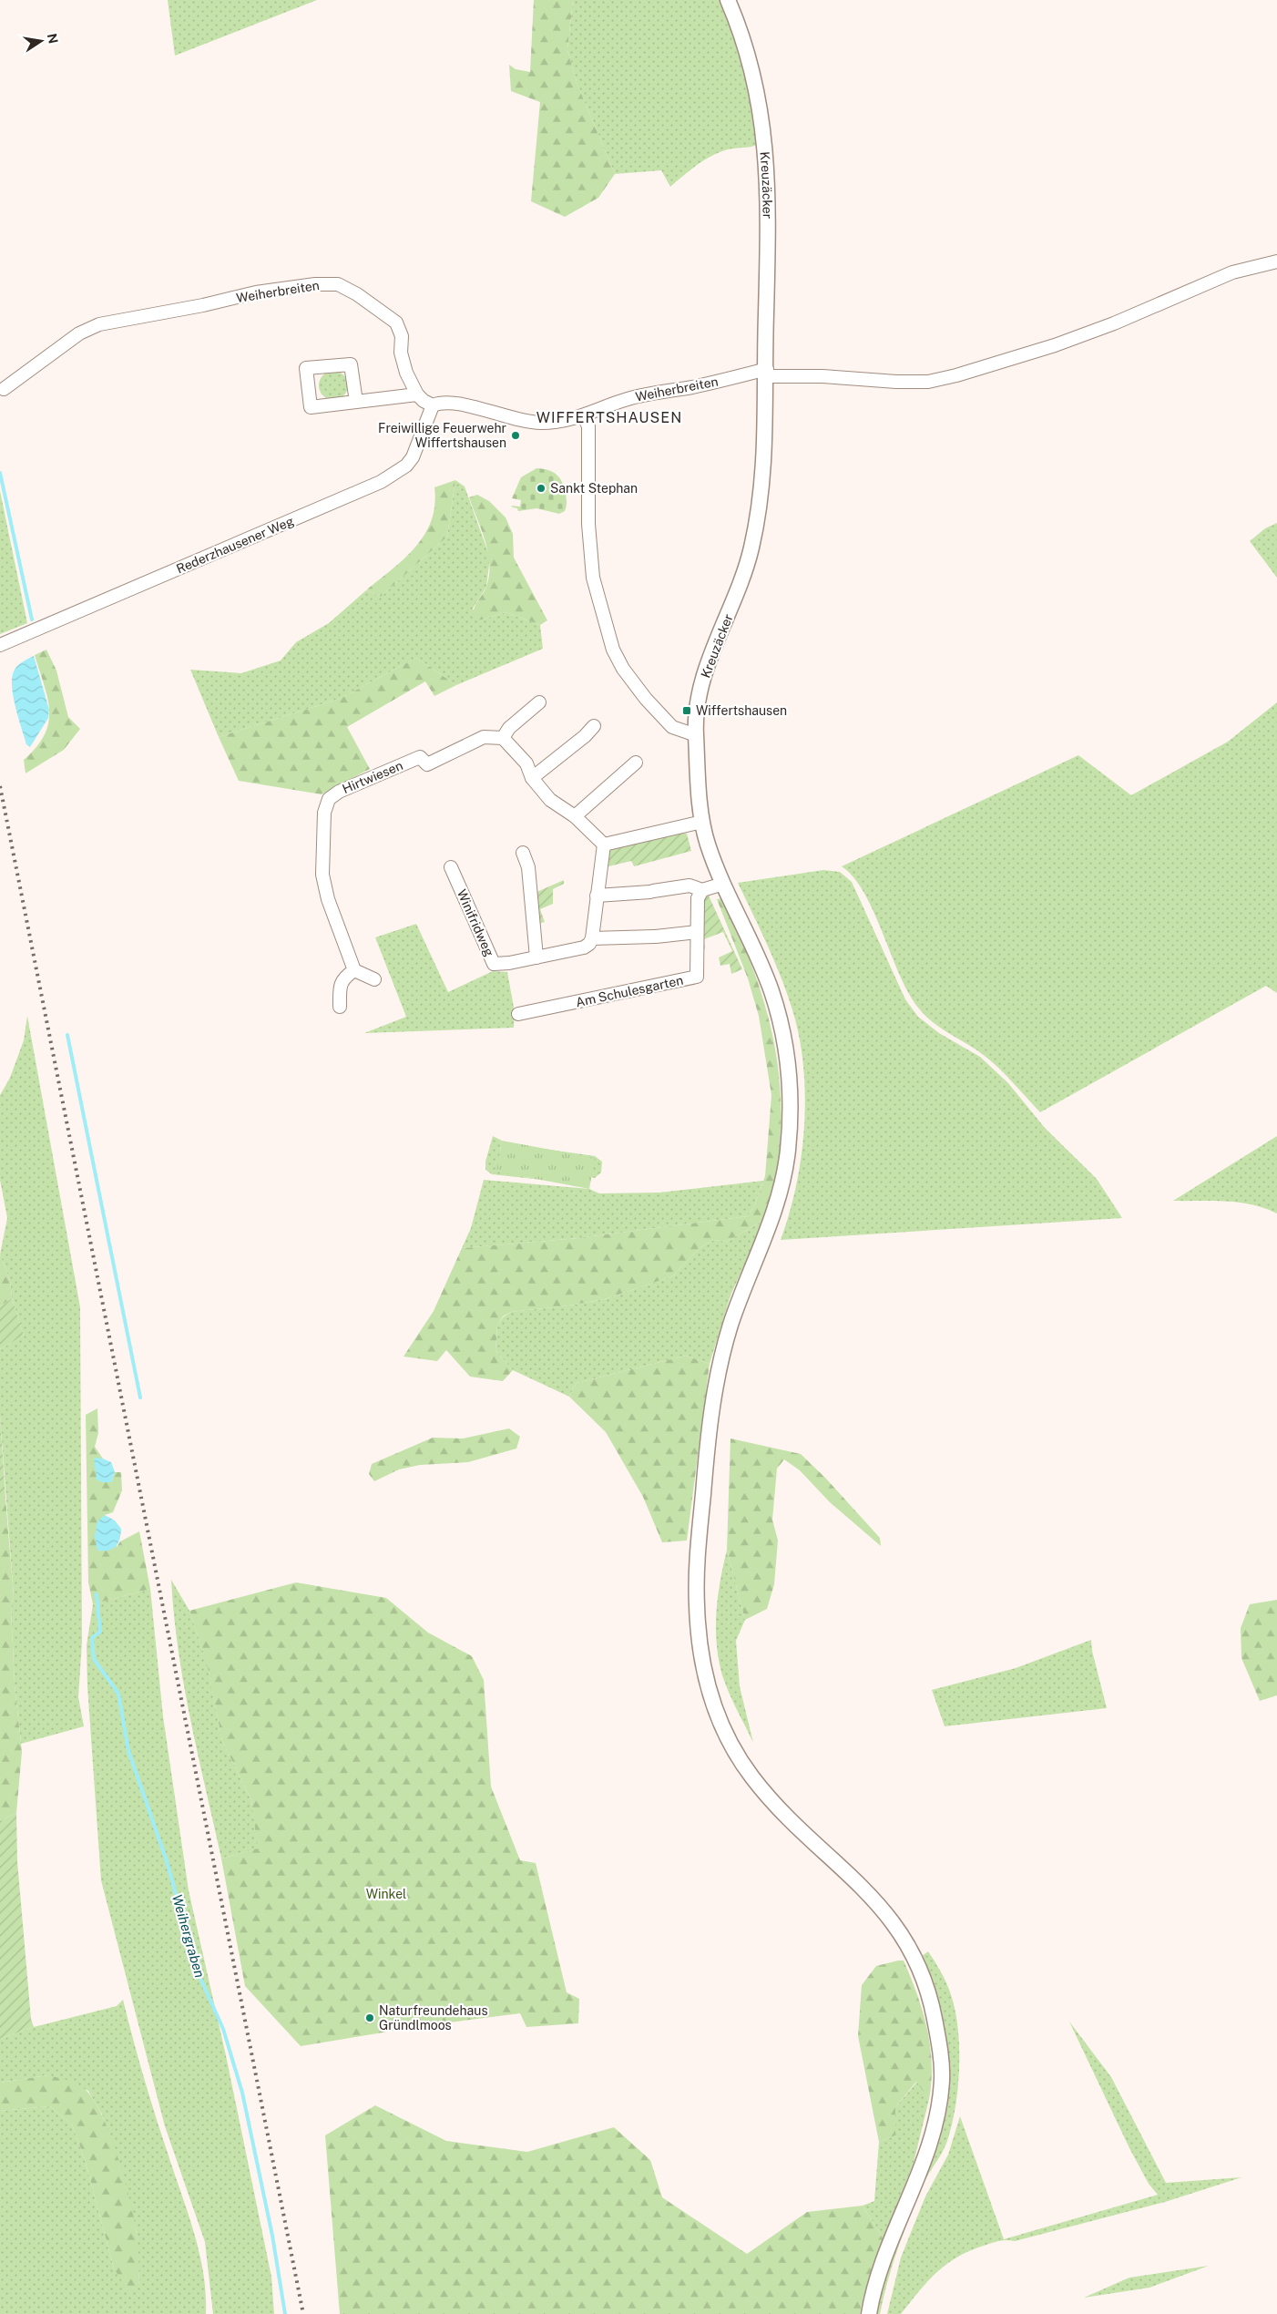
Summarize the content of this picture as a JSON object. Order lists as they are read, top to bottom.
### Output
{
  "streets": {
    "street": [
      "Kreuzäcker",
      "Weiherbreiten",
      "Rederzhausener Weg",
      "Hirtwiesen",
      "Winifridweg",
      "Am Schulesgarten"
    ]
  },
  "crossings": [
    ["Kreuzäcker", "Weiherbreiten"],
    ["Weiherbreiten", "Rederzhausener Weg"]
  ],
  "districts": ["WIFFERTSHAUSEN"],
  "water": ["Weihergraben"],
  "parks": ["Winkel"],
  "places": {
    "other": ["Freiwillige Feuerwehr Wiffertshausen", "Sankt Stephan", "Naturfreundehaus Gründlmoos"],
    "transit": ["Wiffertshausen"]
  },
  "north": "right"
}
